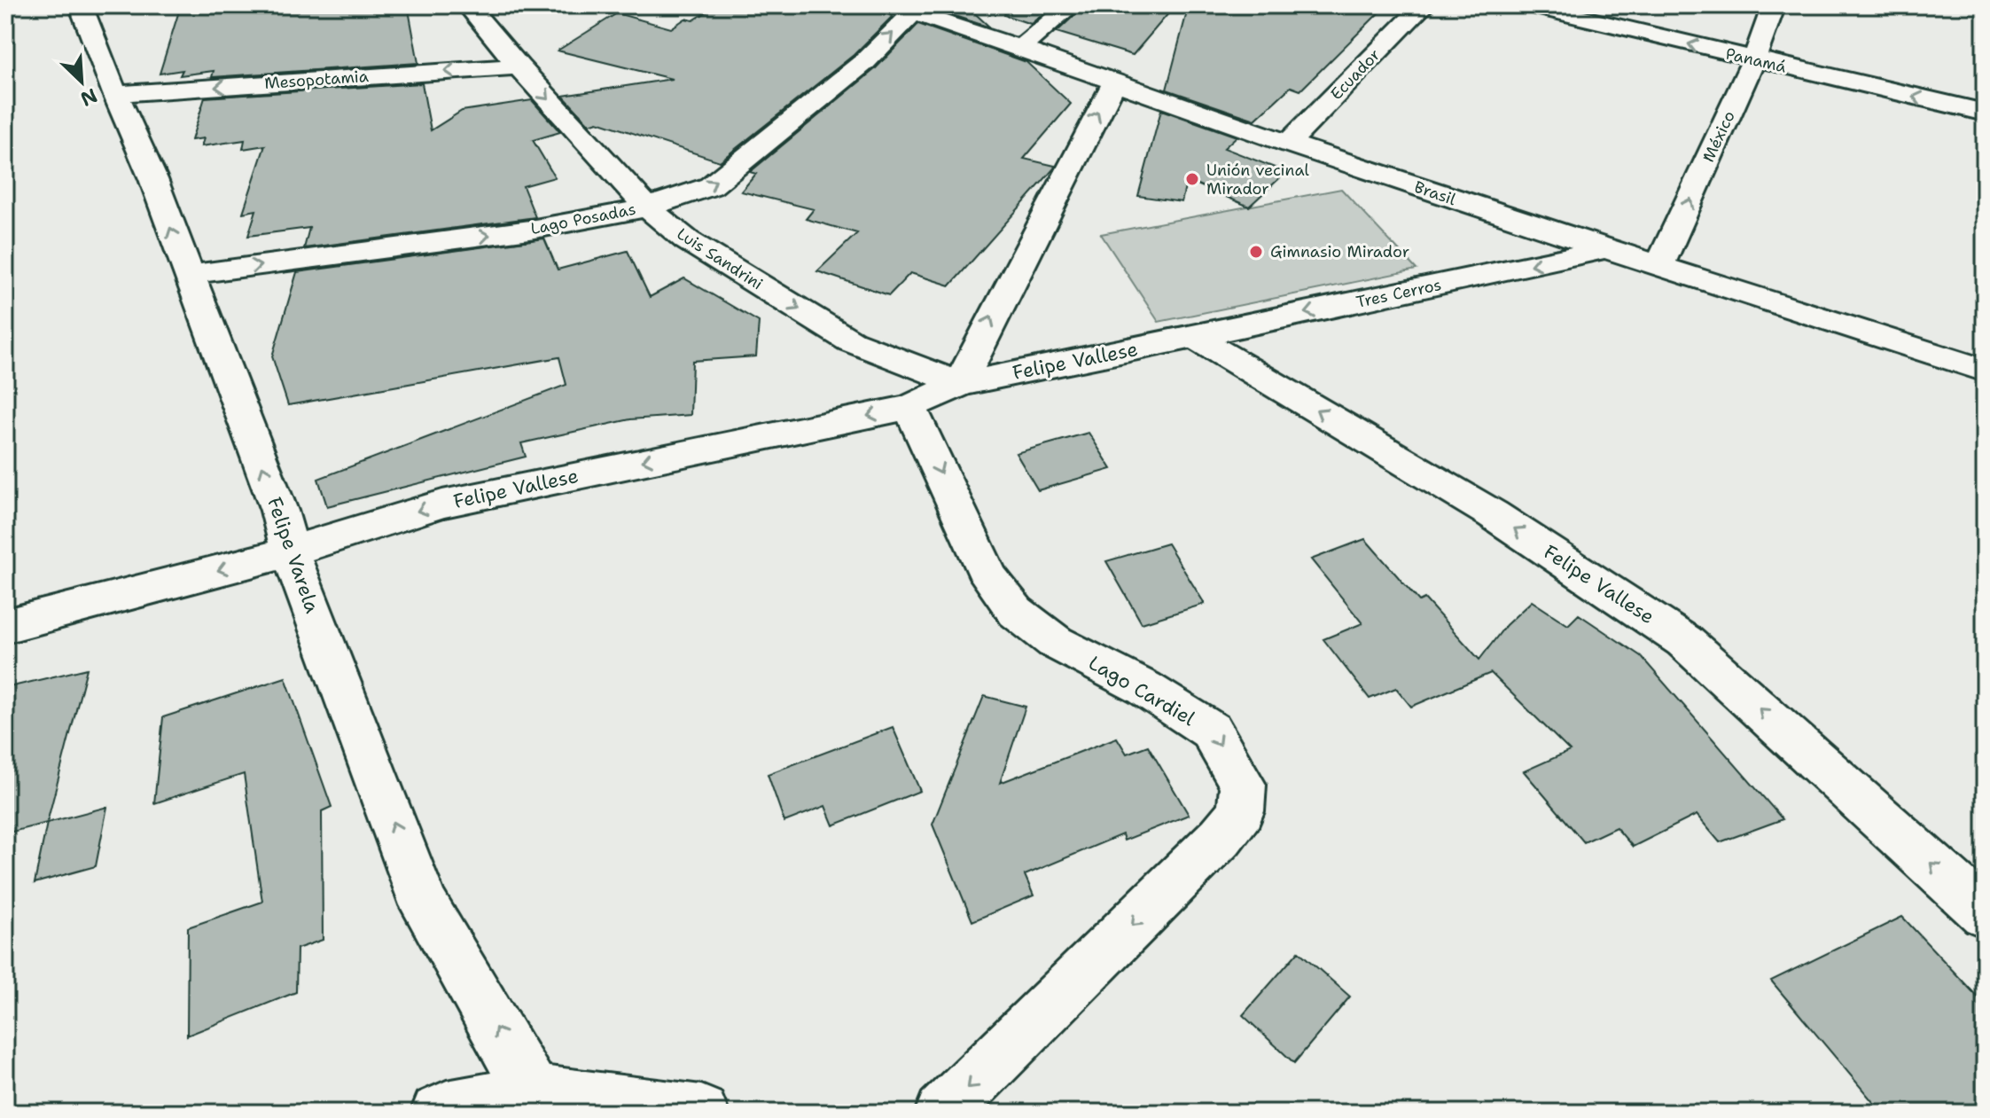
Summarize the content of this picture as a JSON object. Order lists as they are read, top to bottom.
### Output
{
  "streets": {
    "street": [
      "Panamá",
      "Ecuador",
      "Mesopotamia",
      "México",
      "Brasil",
      "Lago Posadas",
      "Luis Sandrini",
      "Tres Cerros",
      "Felipe Vallese",
      "Felipe Varela",
      "Lago Cardiel"
    ]
  },
  "crossings": [
    ["Panamá", "México"],
    ["Ecuador", "Brasil"],
    ["Mesopotamia", "Luis Sandrini"],
    ["Mesopotamia", "Felipe Varela"],
    ["México", "Brasil"],
    ["Brasil", "Lago Posadas"],
    ["Brasil", "Tres Cerros"],
    ["Lago Posadas", "Luis Sandrini"],
    ["Lago Posadas", "Felipe Varela"],
    ["Luis Sandrini", "Felipe Vallese"],
    ["Tres Cerros", "Felipe Vallese"],
    ["Felipe Vallese", "Felipe Varela"],
    ["Felipe Vallese", "Lago Cardiel"]
  ],
  "one_way": [
    "Panamá",
    "Mesopotamia",
    "México",
    "Lago Posadas",
    "Luis Sandrini",
    "Tres Cerros",
    "Felipe Vallese",
    "Felipe Varela"
  ],
  "places": ["Unión vecinal Mirador", "Gimnasio Mirador"],
  "north": "bottom right"
}
